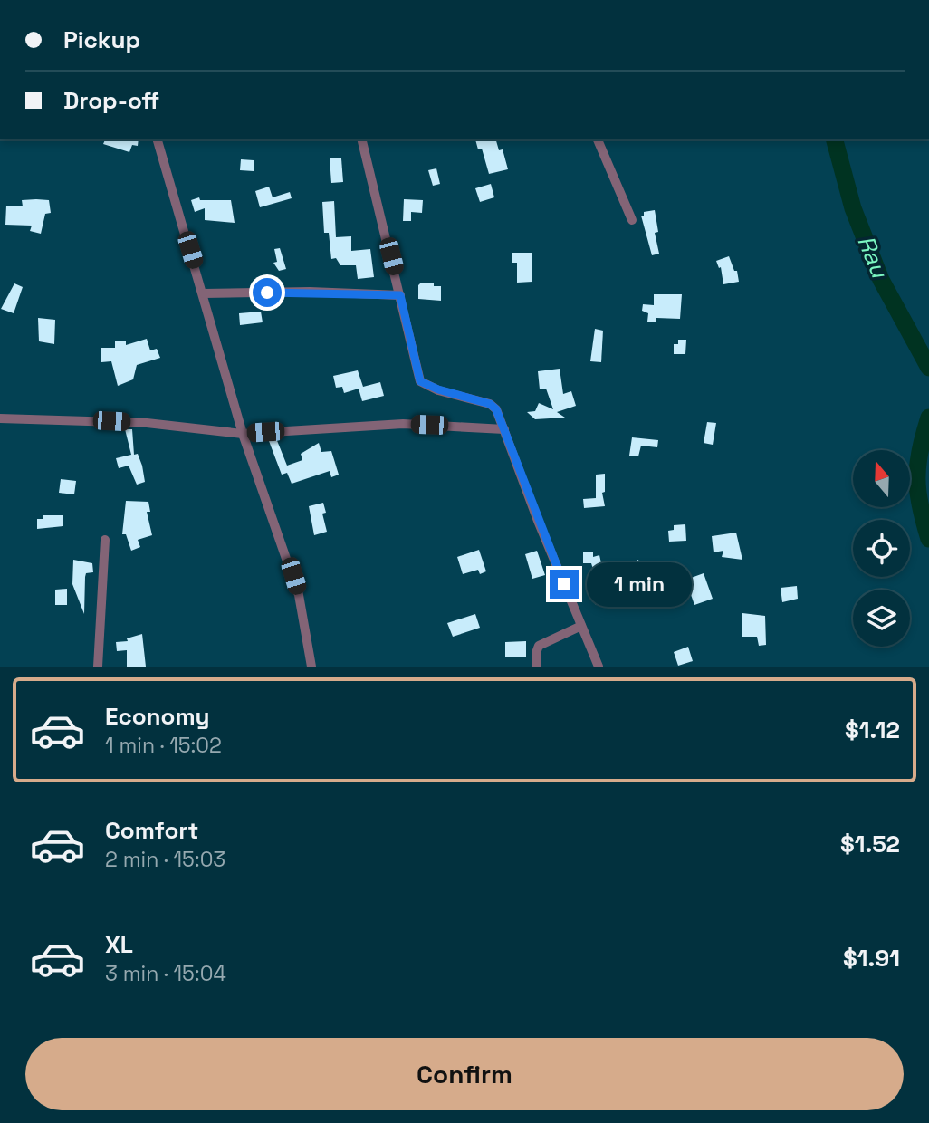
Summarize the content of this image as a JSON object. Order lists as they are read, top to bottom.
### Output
{
  "water": ["Rau"],
  "north": "top",
  "page": {
    "banner": ["Pickup", "Drop-off"],
    "bubble": "1 min",
    "list": [
      {
        "name": "Economy",
        "note": "1 min · 15:02",
        "value": "$1.12"
      },
      {
        "name": "Comfort",
        "note": "2 min · 15:03",
        "value": "$1.52"
      },
      {
        "name": "XL",
        "note": "3 min · 15:04",
        "value": "$1.91"
      }
    ],
    "buttons": "Confirm"
  }
}
